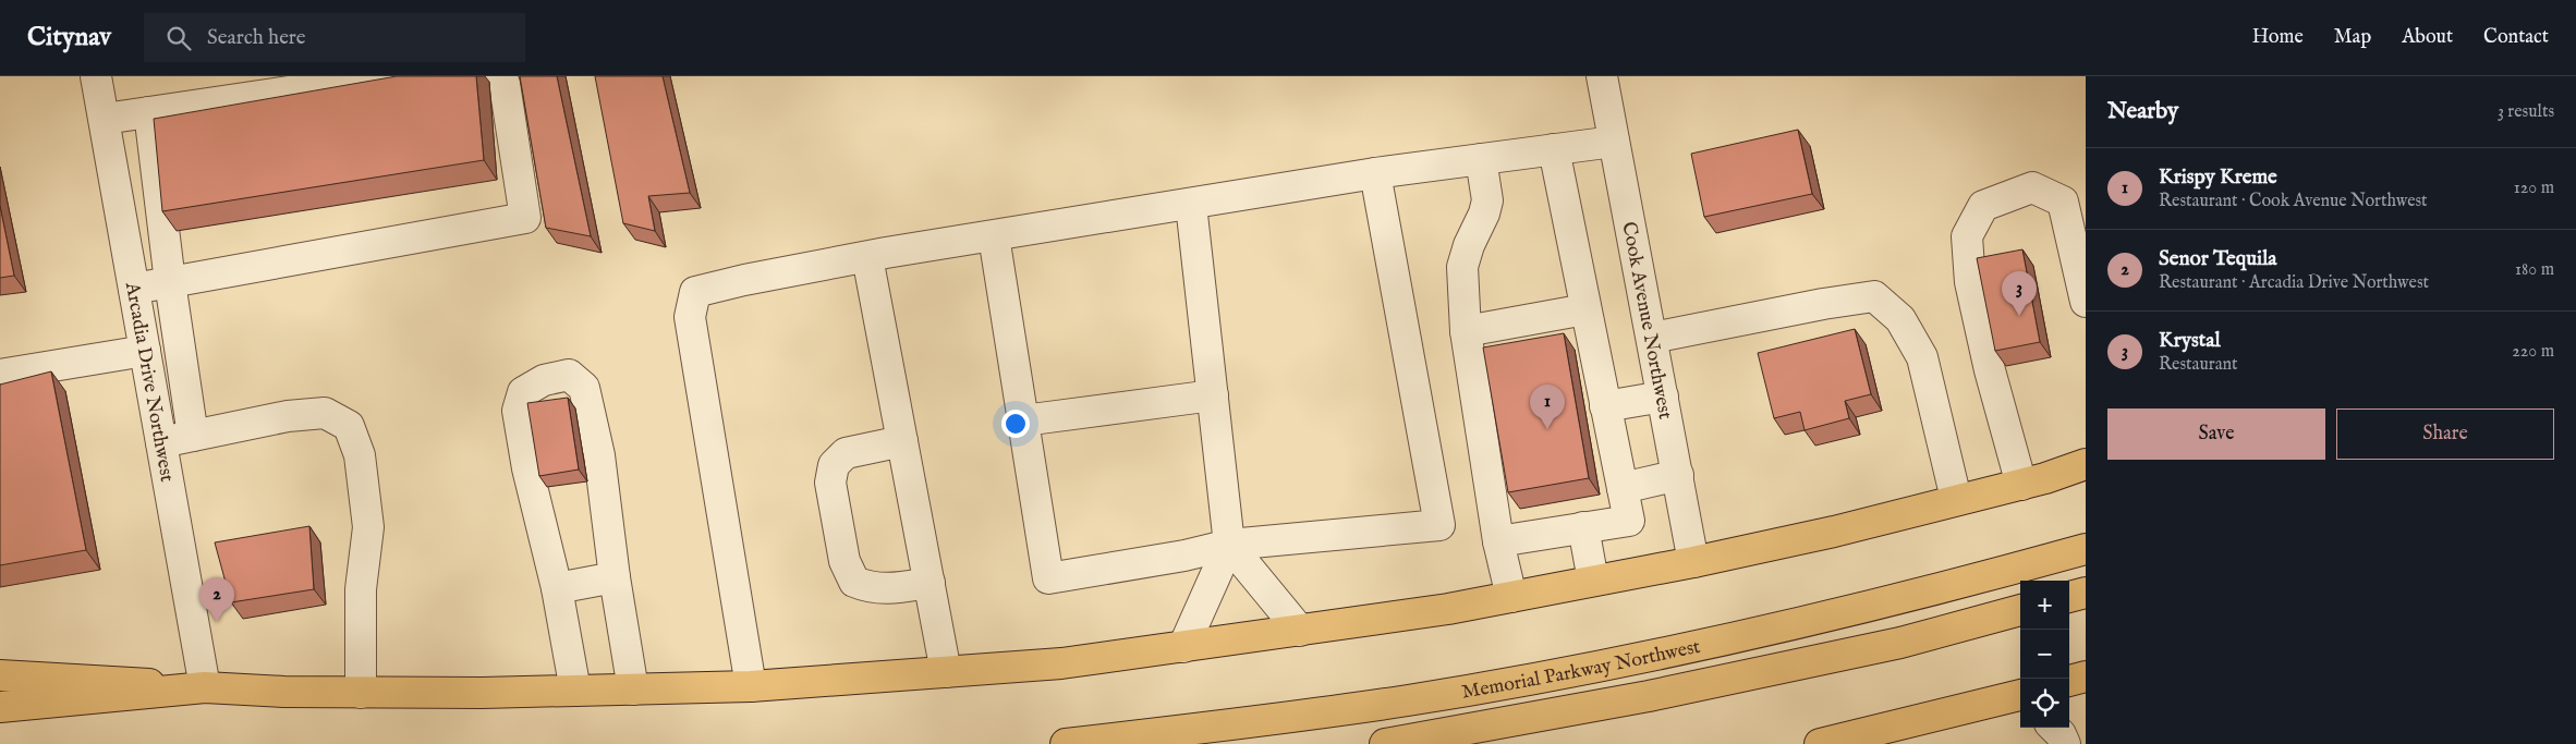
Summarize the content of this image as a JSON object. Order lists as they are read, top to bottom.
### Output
{
  "streets": {
    "main road": ["Memorial Parkway Northwest"],
    "street": ["Cook Avenue Northwest", "Arcadia Drive Northwest"]
  },
  "page": {
    "header": "Citynav",
    "search": "Search here",
    "nav": [
      "Home",
      "Map",
      "About",
      "Contact"
    ],
    "heading": ["Nearby", "3 results"],
    "list": [
      {
        "mark": "1",
        "name": "Krispy Kreme",
        "note": "Restaurant · Cook Avenue Northwest",
        "value": "120 m"
      },
      {
        "mark": "2",
        "name": "Senor Tequila",
        "note": "Restaurant · Arcadia Drive Northwest",
        "value": "180 m"
      },
      {
        "mark": "3",
        "name": "Krystal",
        "note": "Restaurant",
        "value": "220 m"
      }
    ],
    "pins": ["3", "1", "2"],
    "buttons": ["Save", "Share"],
    "map_buttons": ["+", "−"]
  }
}
